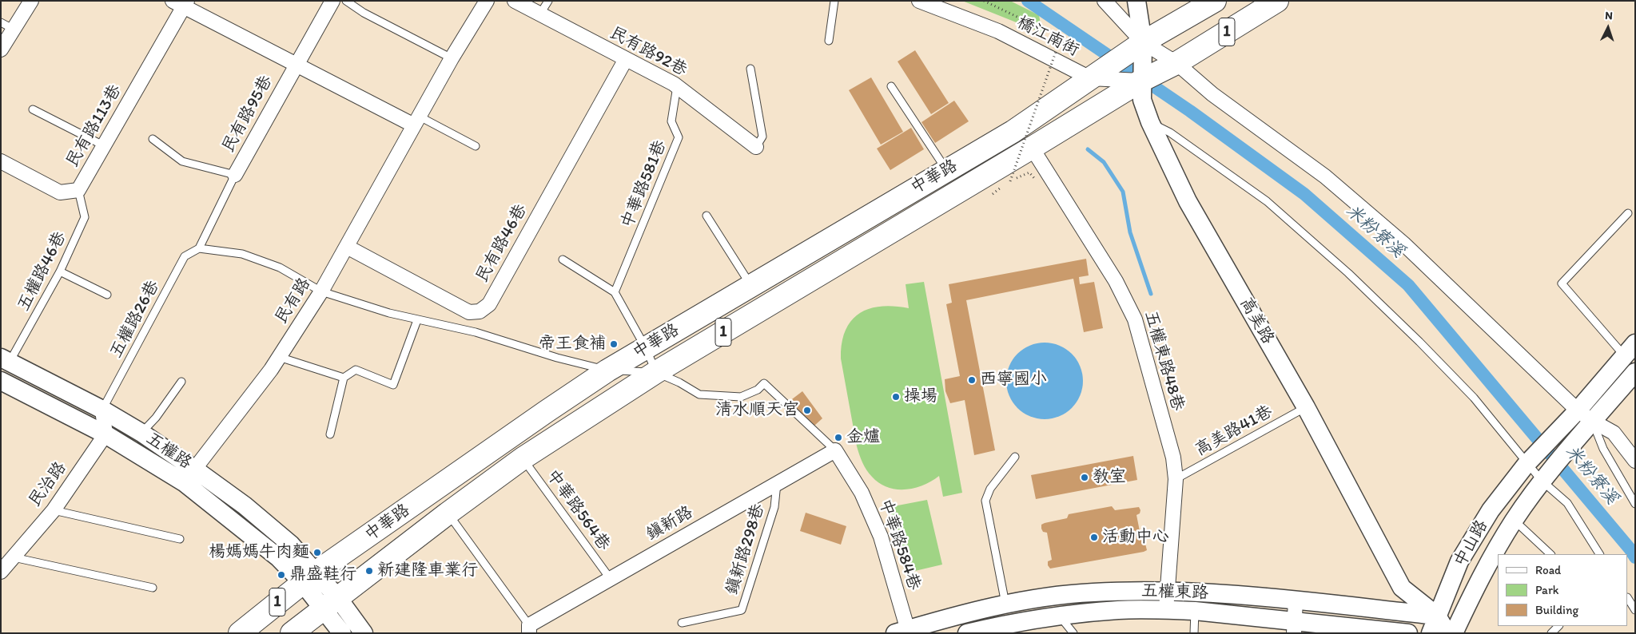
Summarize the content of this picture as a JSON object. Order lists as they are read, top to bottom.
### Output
{
  "streets": {
    "main road": ["1", "中華路"],
    "street": [
      "橋江南街",
      "民有路92巷",
      "民有路95巷",
      "民有路113巷",
      "民有路46巷",
      "民有路",
      "高美路",
      "五權東路48巷",
      "五權路",
      "民治路",
      "鎮新路",
      "中山路",
      "中華路584巷",
      "五權東路"
    ],
    "lane": [
      "中華路581巷",
      "五權路46巷",
      "五權路26巷",
      "高美路41巷",
      "中華路564巷",
      "鎮新路298巷"
    ]
  },
  "crossings": [
    ["1", "橋江南街"],
    ["1", "中華路"],
    ["1", "高美路"],
    ["橋江南街", "中華路"],
    ["橋江南街", "高美路"],
    ["民有路92巷", "中華路581巷"],
    ["民有路92巷", "民有路46巷"],
    ["民有路95巷", "五權路26巷"],
    ["民有路113巷", "五權路46巷"],
    ["中華路", "高美路"],
    ["中華路", "五權東路48巷"],
    ["中華路", "五權路"],
    ["中華路", "中華路564巷"],
    ["中華路", "中華路584巷"],
    ["民有路46巷", "民有路"],
    ["五權路46巷", "五權路"],
    ["民有路", "五權路"],
    ["五權路26巷", "五權路"],
    ["高美路", "高美路41巷"],
    ["高美路", "中山路"],
    ["高美路", "五權東路"],
    ["五權東路48巷", "高美路41巷"],
    ["五權東路48巷", "五權東路"],
    ["五權路", "民治路"],
    ["中華路564巷", "鎮新路"],
    ["鎮新路", "中華路584巷"],
    ["鎮新路", "鎮新路298巷"],
    ["中山路", "五權東路"],
    ["中華路584巷", "五權東路"]
  ],
  "water": ["米粉寮溪"],
  "places": [
    "帝王食補",
    "西寧國小",
    "操場",
    "清水順天宮",
    "金爐",
    "教室",
    "活動中心",
    "楊媽媽牛肉麵",
    "新建隆車業行",
    "鼎盛鞋行"
  ],
  "legend": ["Road", "Park", "Building"],
  "north": "top"
}
